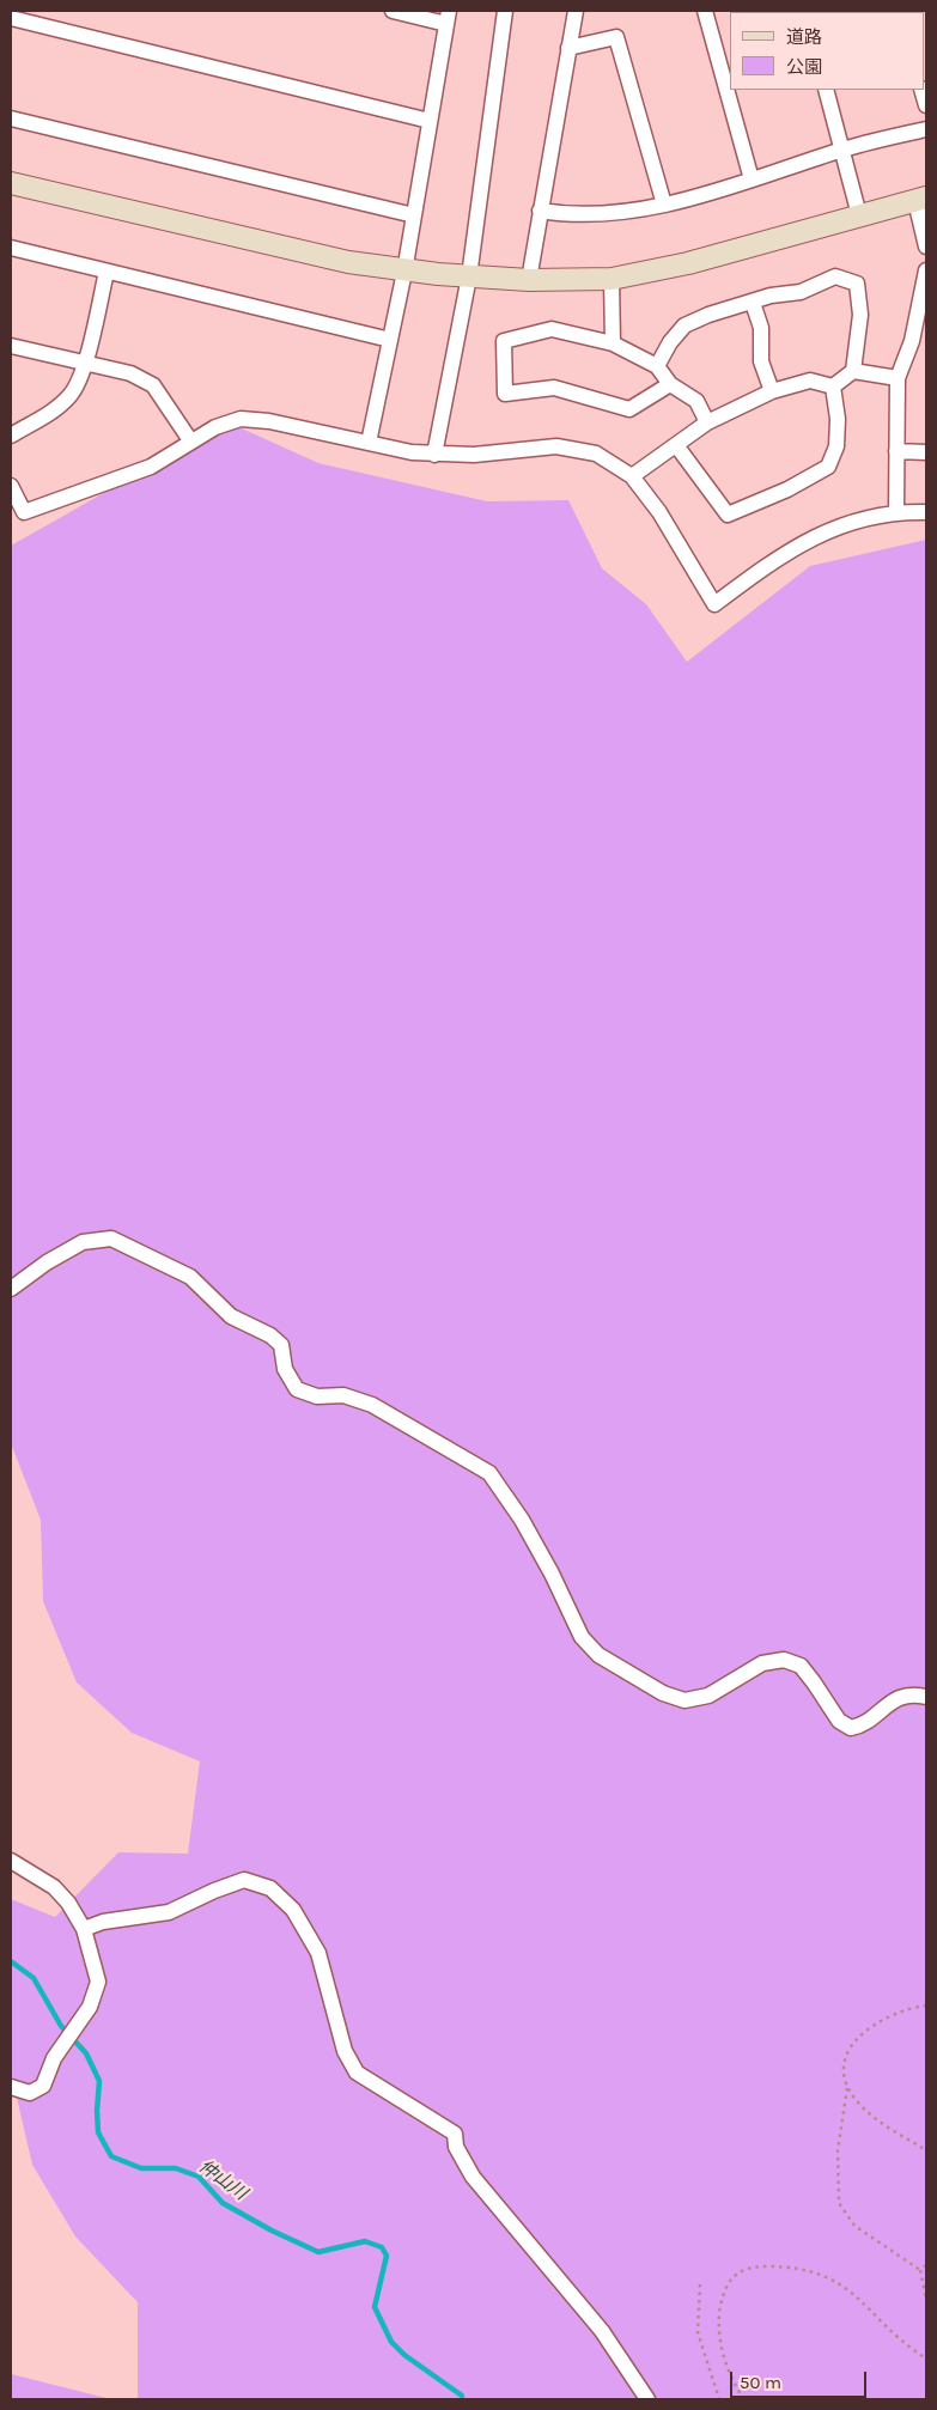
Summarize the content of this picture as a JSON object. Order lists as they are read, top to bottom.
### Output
{
  "water": ["仲山川"],
  "legend": ["道路", "公園"],
  "scale_bar": "50 m"
}
